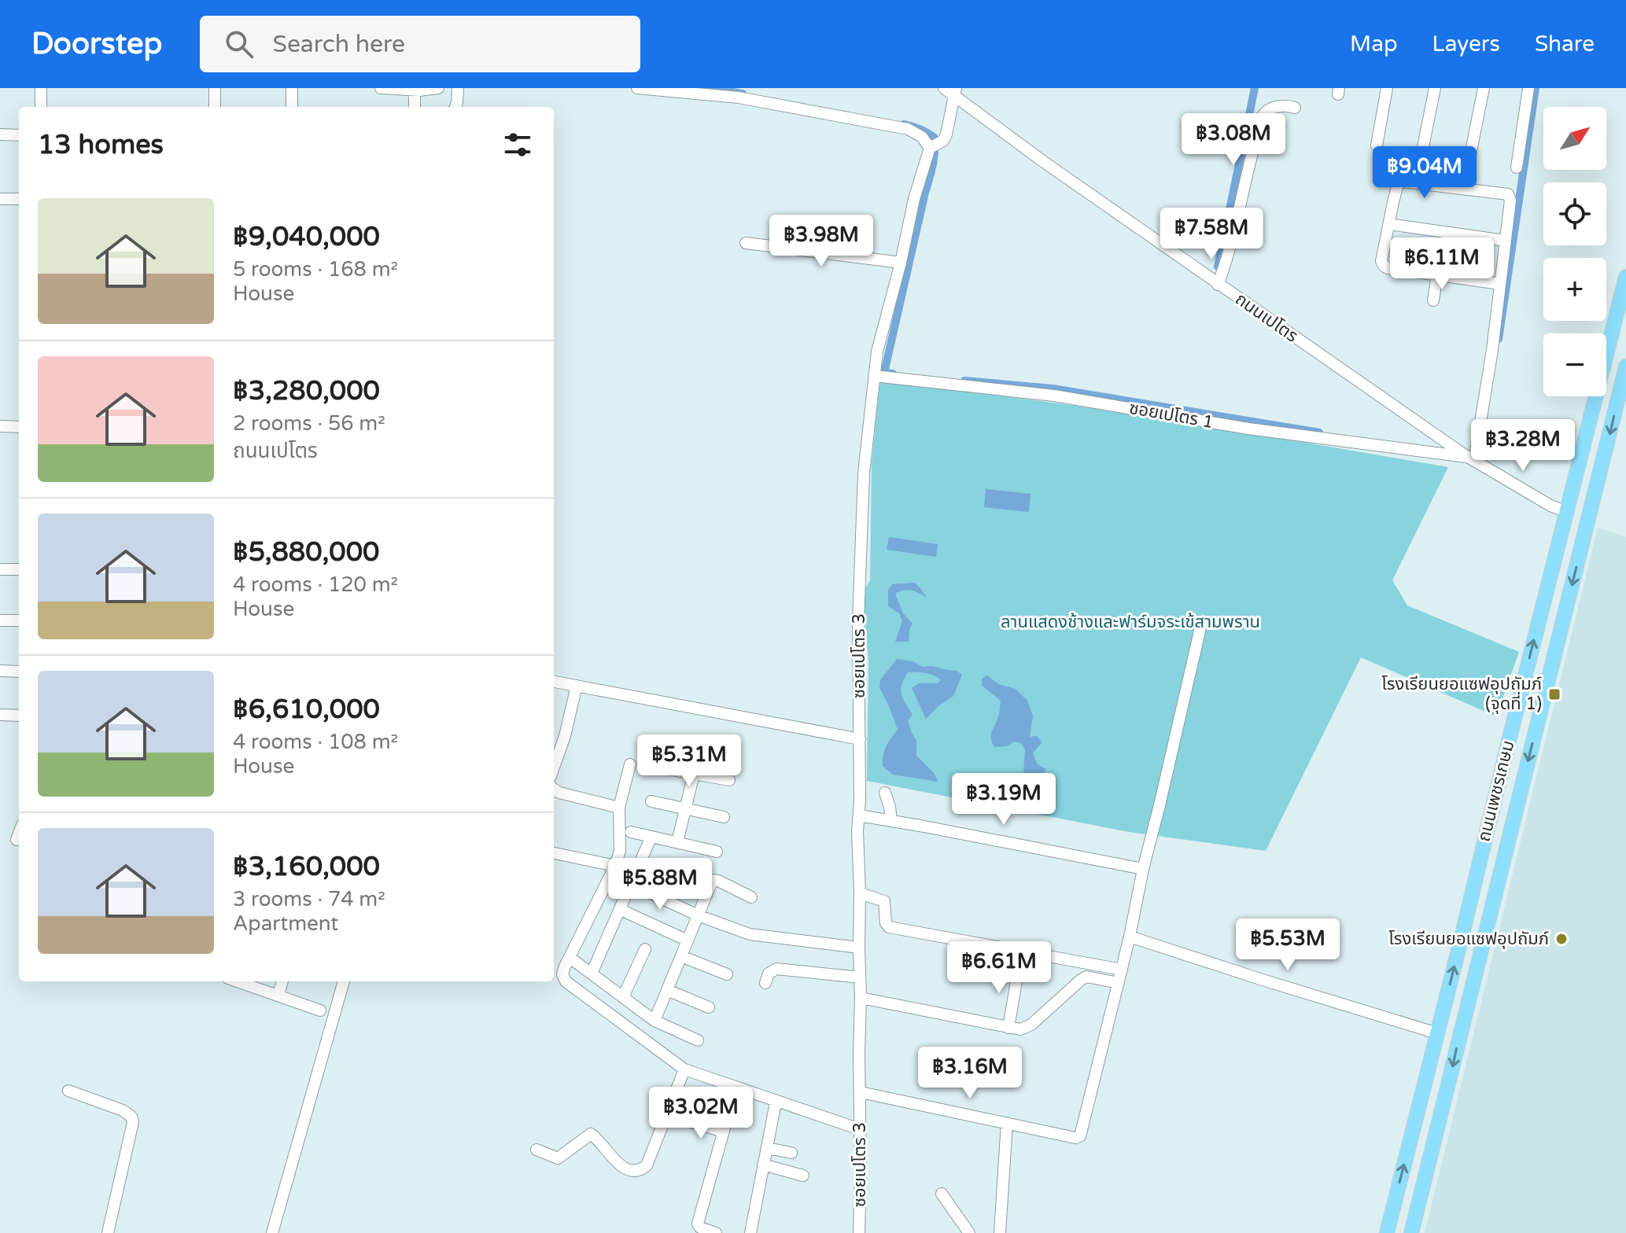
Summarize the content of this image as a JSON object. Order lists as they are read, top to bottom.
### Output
{
  "streets": {
    "main road": ["ถนนเพชรเกษม"],
    "street": ["ถนนเปโตร", "ซอยเปโตร 1", "ซอยเปโตร 3"]
  },
  "crossings": [
    ["ถนนเปโตร", "ซอยเปโตร 1"],
    ["ถนนเปโตร", "ซอยเปโตร 3"],
    ["ถนนเปโตร", "ถนนเพชรเกษม"],
    ["ซอยเปโตร 1", "ซอยเปโตร 3"]
  ],
  "parks": ["ลานแสดงช้างและฟาร์มจระเข้สามพราน"],
  "places": {
    "transit": ["โรงเรียนยอแซฟอุปถัมภ์ (จุดที่ 1)"],
    "other": ["โรงเรียนยอแซฟอุปถัมภ์"]
  },
  "north": "top right",
  "page": {
    "header": "Doorstep",
    "search": "Search here",
    "nav": ["Map", "Layers", "Share"],
    "map_buttons": ["+", "−"],
    "heading": "13 homes",
    "price": [
      "฿3.08M",
      "฿9.04M",
      "฿7.58M",
      "฿3.98M",
      "฿6.11M",
      "฿3.28M",
      "฿5.31M",
      "฿3.19M",
      "฿5.88M",
      "฿5.53M",
      "฿6.61M",
      "฿3.16M",
      "฿3.02M"
    ],
    "list": [
      {
        "name": "฿9,040,000",
        "note": "5 rooms · 168 m² · House"
      },
      {
        "name": "฿3,280,000",
        "note": "2 rooms · 56 m² · ถนนเปโตร"
      },
      {
        "name": "฿5,880,000",
        "note": "4 rooms · 120 m² · House"
      },
      {
        "name": "฿6,610,000",
        "note": "4 rooms · 108 m² · House"
      },
      {
        "name": "฿3,160,000",
        "note": "3 rooms · 74 m² · Apartment"
      }
    ]
  }
}
